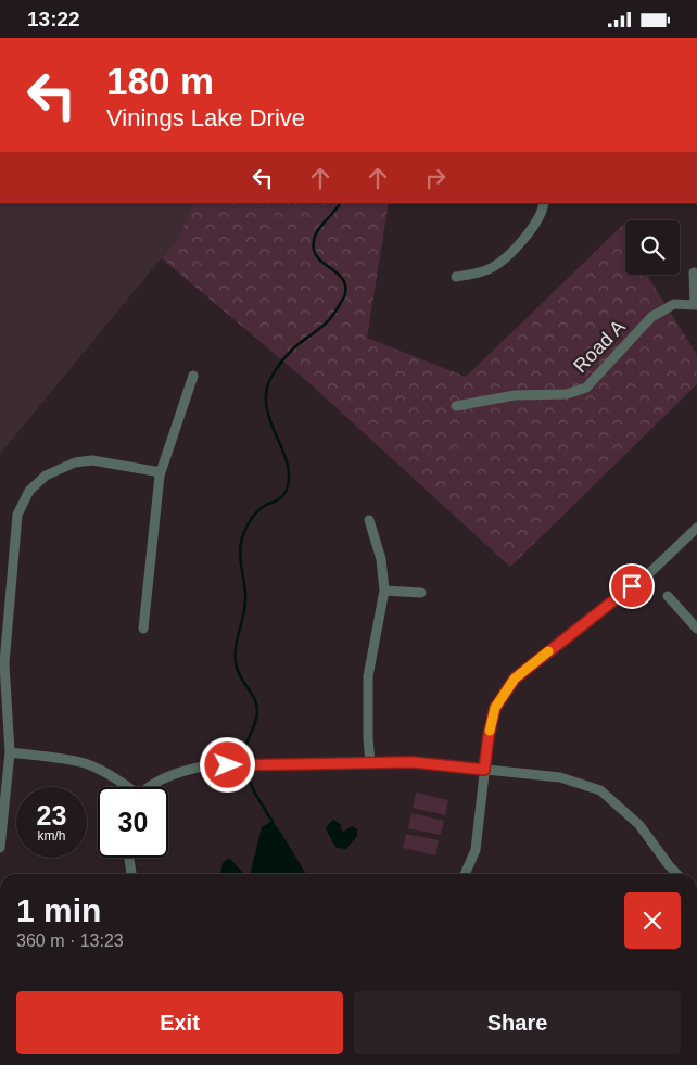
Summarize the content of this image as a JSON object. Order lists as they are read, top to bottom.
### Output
{
  "streets": {
    "street": ["Road A"]
  },
  "page": {
    "status": "13:22",
    "turn": ["180 m", "Vinings Lake Drive"],
    "speed": "23 km/h",
    "limit": "30",
    "heading": ["1 min", "360 m · 13:23"],
    "buttons": ["Exit", "Share"]
  }
}
